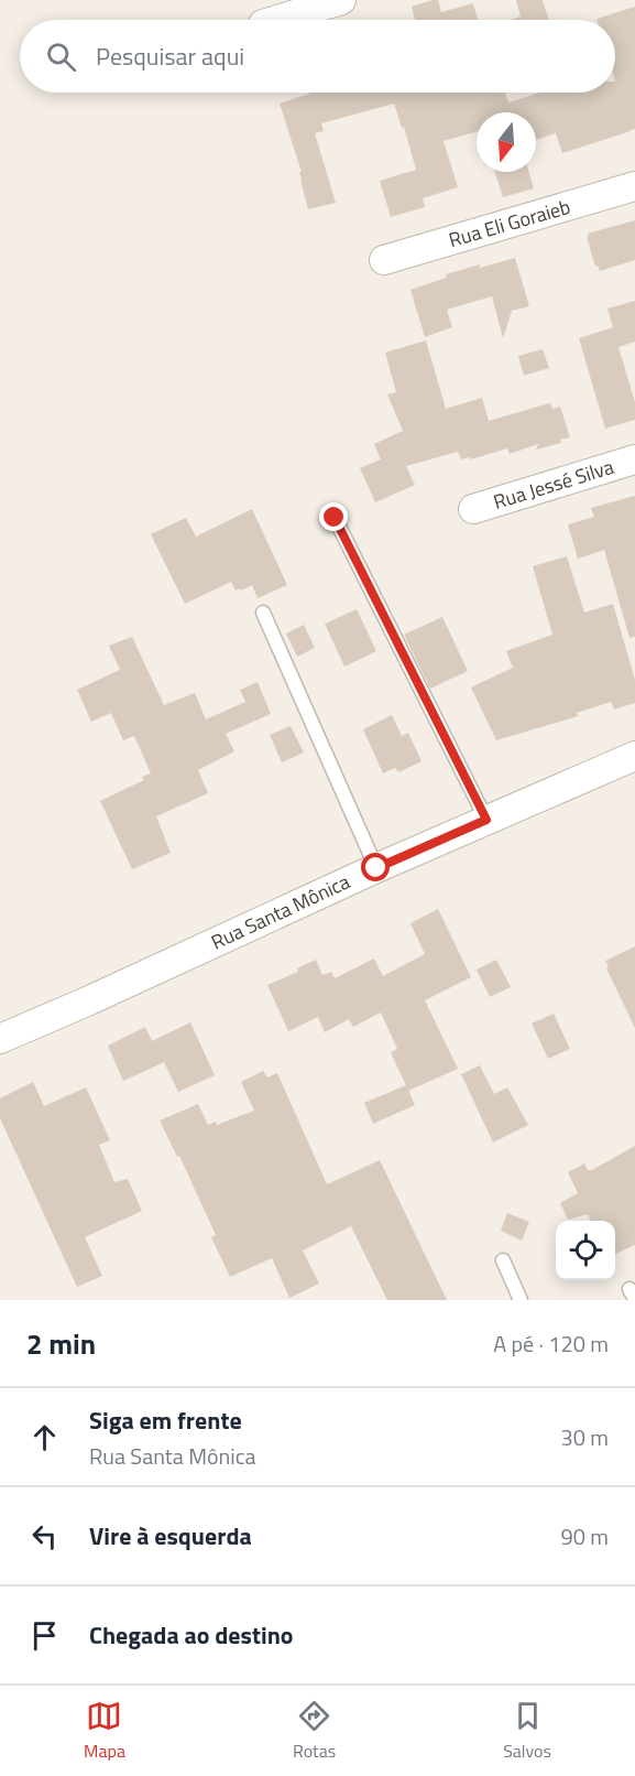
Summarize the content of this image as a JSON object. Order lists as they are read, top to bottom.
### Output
{
  "streets": {
    "street": ["Rua Eli Goraieb", "Rua Jessé Silva", "Rua Santa Mônica"]
  },
  "north": "bottom",
  "page": {
    "search": "Pesquisar aqui",
    "heading": ["2 min", "A pé · 120 m"],
    "list": [
      ["Siga em frente", "Rua Santa Mônica", "30 m"],
      ["Vire à esquerda", "90 m"],
      "Chegada ao destino"
    ],
    "nav": ["Mapa", "Rotas", "Salvos"]
  }
}
